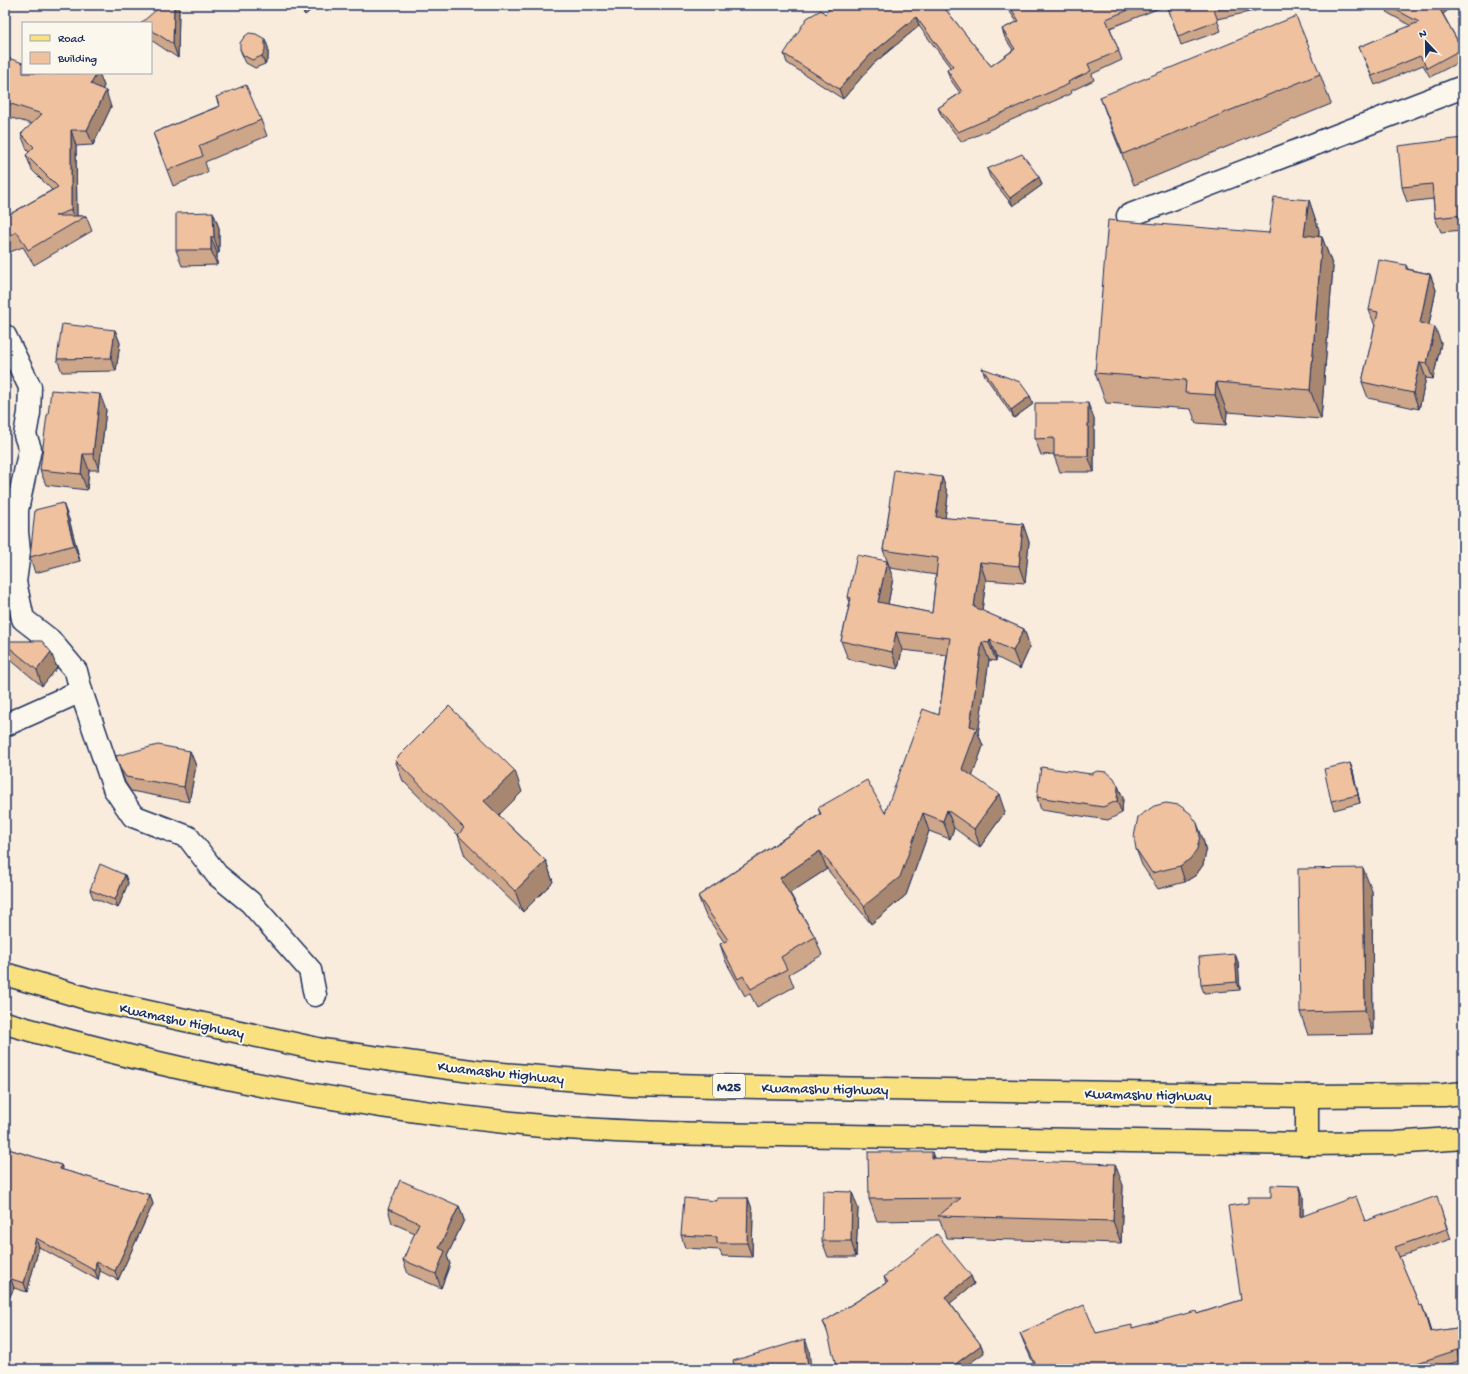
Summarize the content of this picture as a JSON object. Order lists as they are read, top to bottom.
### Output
{
  "streets": {
    "main road": ["Kwamashu Highway", "M25"]
  },
  "legend": ["Road", "Building"],
  "north": "top"
}
